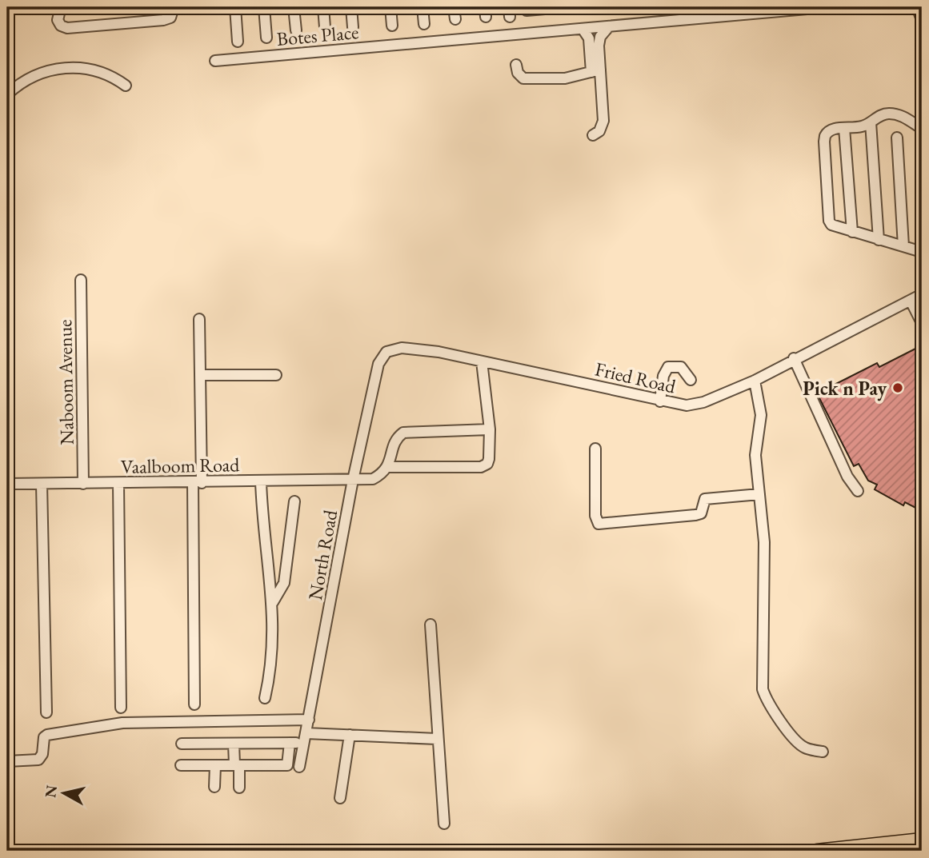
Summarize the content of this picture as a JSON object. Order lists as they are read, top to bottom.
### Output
{
  "streets": {
    "street": [
      "Botes Place",
      "Fried Road",
      "Naboom Avenue",
      "Vaalboom Road",
      "North Road"
    ]
  },
  "crossings": [
    ["Fried Road", "North Road"],
    ["Naboom Avenue", "Vaalboom Road"],
    ["Vaalboom Road", "North Road"]
  ],
  "places": ["Pick n Pay"],
  "north": "left"
}
